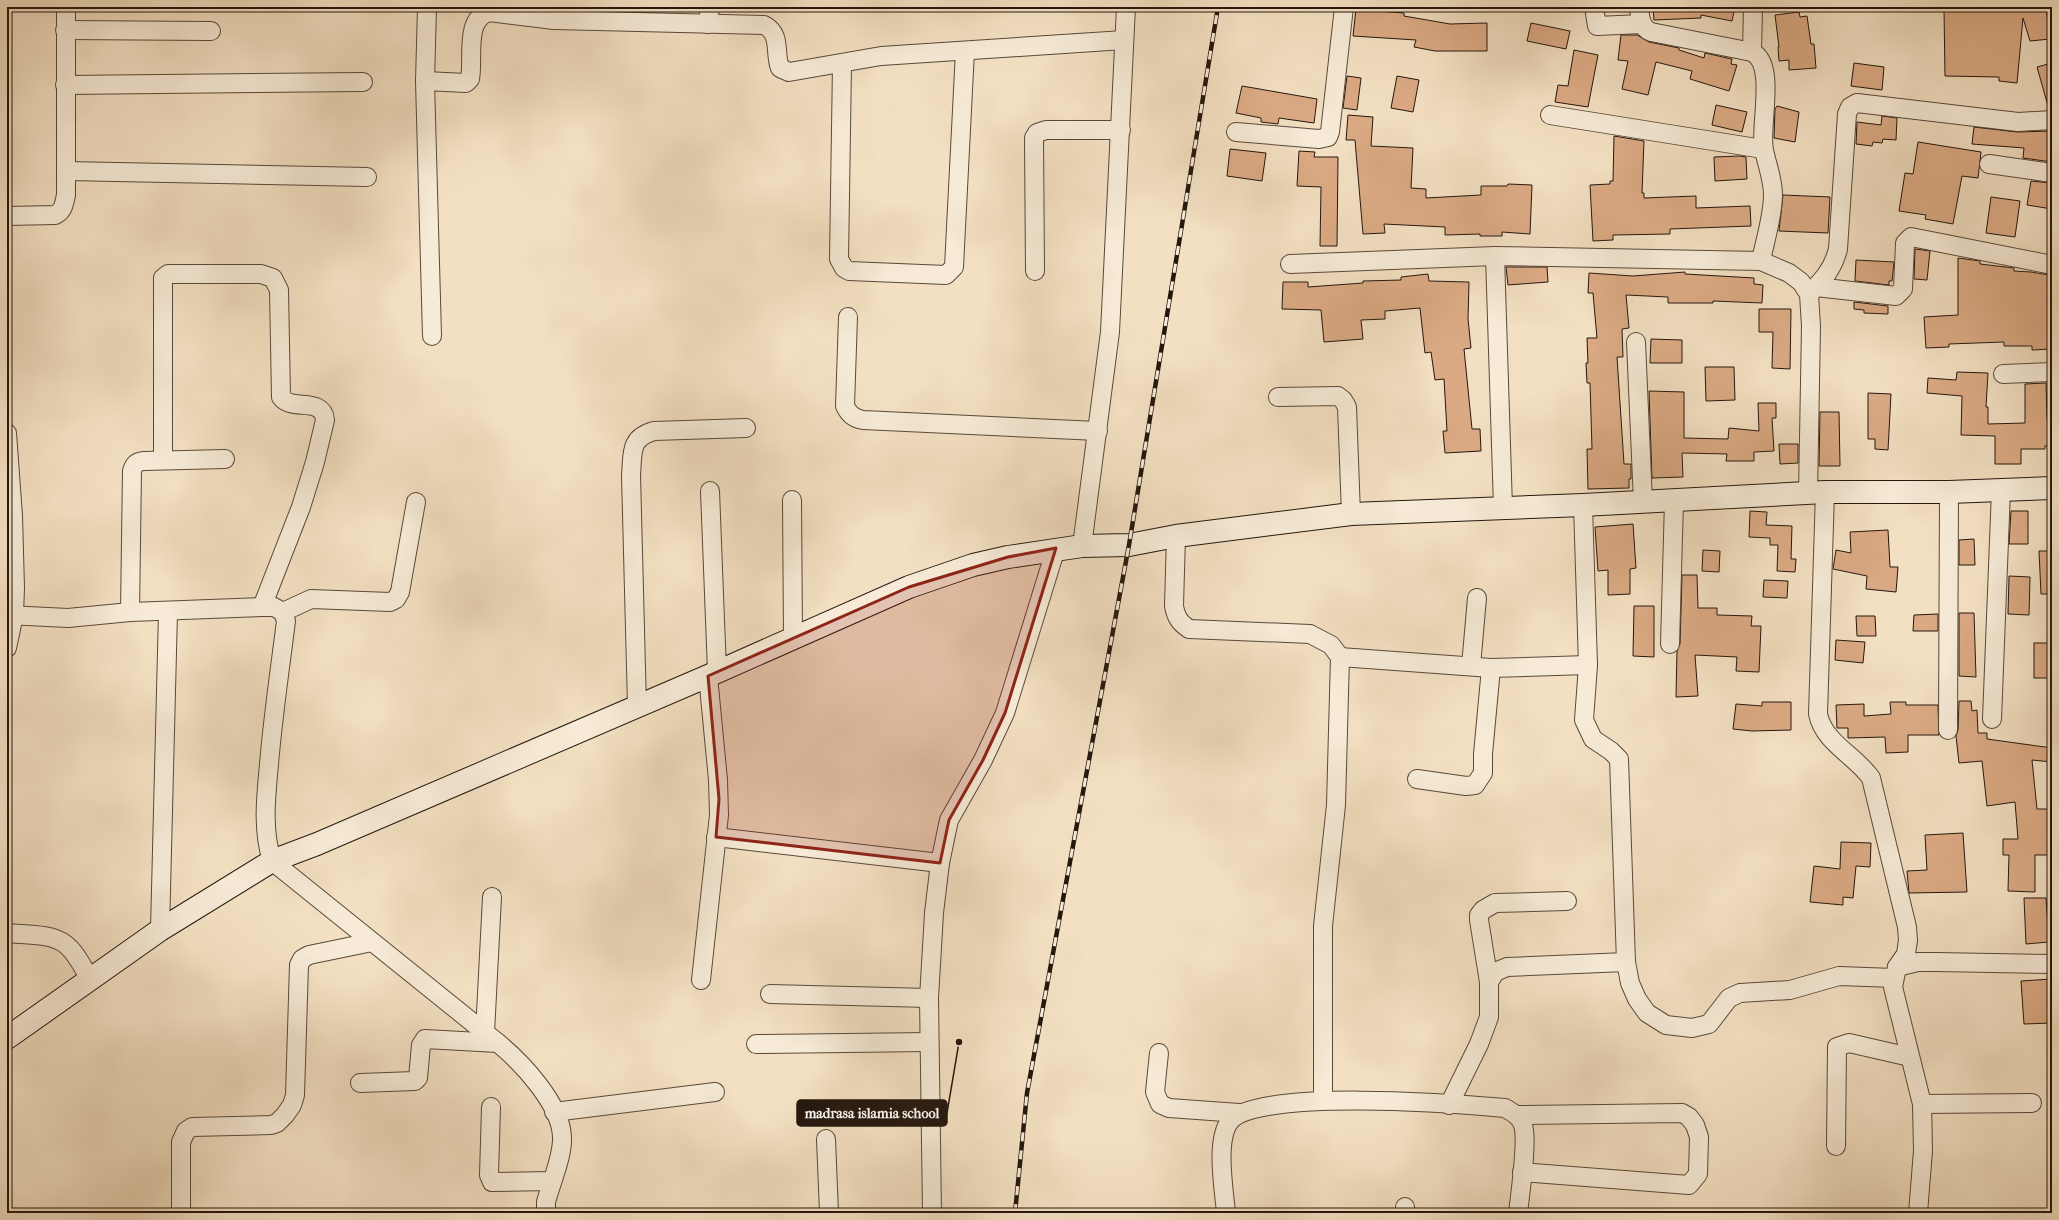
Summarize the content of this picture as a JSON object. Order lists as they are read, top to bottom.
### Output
{
  "places": ["madrasa islamia school"]
}
